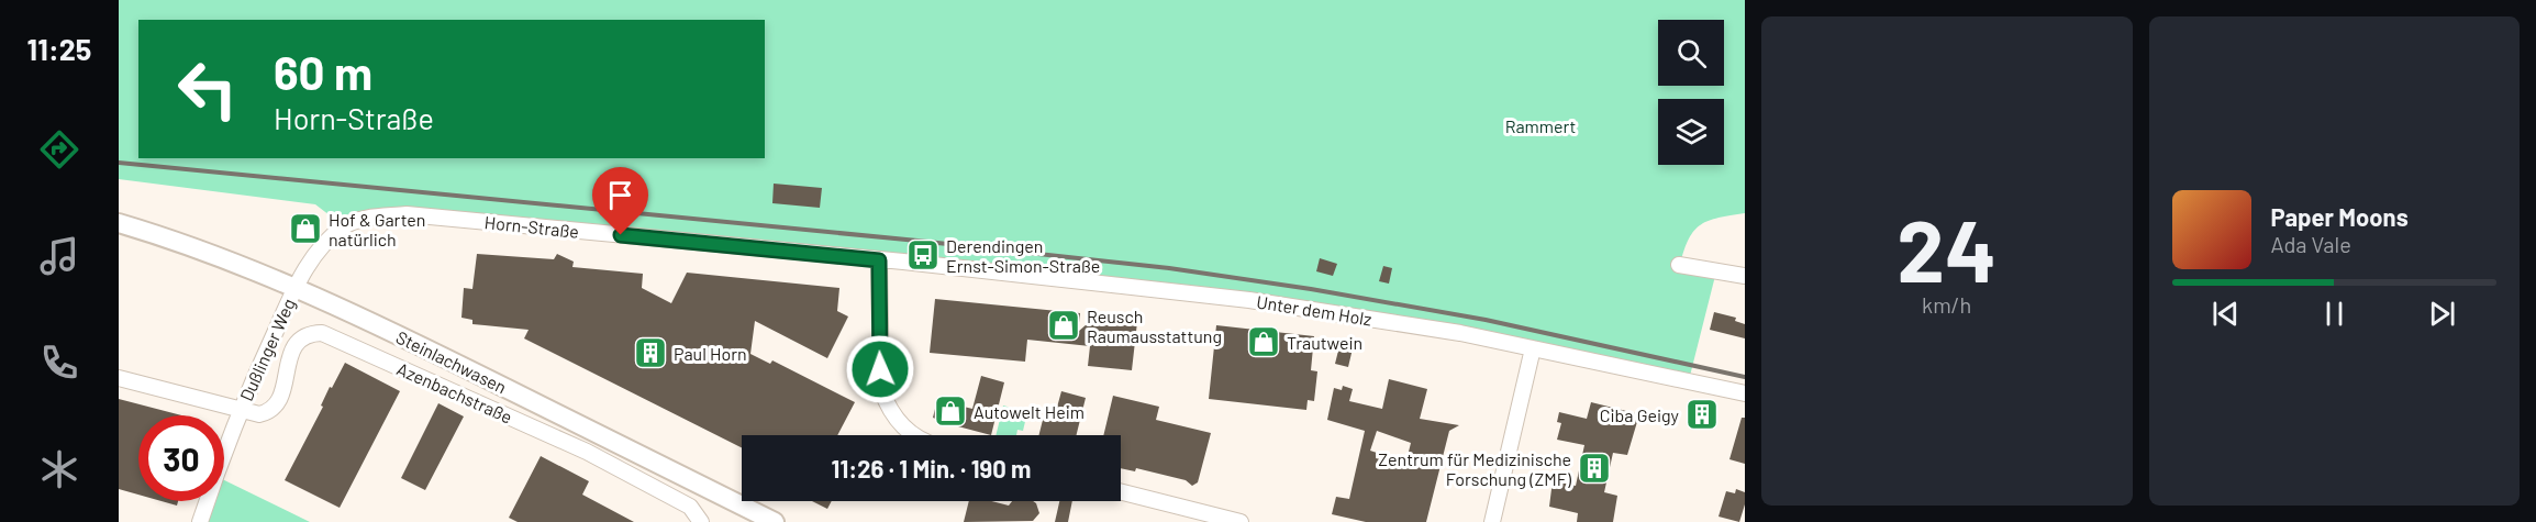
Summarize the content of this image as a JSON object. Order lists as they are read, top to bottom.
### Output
{
  "streets": {
    "street": [
      "Horn-Straße",
      "Unter dem Holz",
      "Dußlinger Weg",
      "Steinlachwasen",
      "Azenbachstraße"
    ]
  },
  "crossings": [
    ["Horn-Straße", "Unter dem Holz"],
    ["Horn-Straße", "Dußlinger Weg"],
    ["Horn-Straße", "Steinlachwasen"],
    ["Dußlinger Weg", "Steinlachwasen"],
    ["Dußlinger Weg", "Azenbachstraße"]
  ],
  "parks": ["Rammert"],
  "places": {
    "shop": [
      "Hof & Garten natürlich",
      "Reusch Raumausstattung",
      "Trautwein",
      "Autowelt Heim"
    ],
    "bus stop": ["Derendingen Ernst-Simon-Straße"],
    "building": ["Paul Horn", "Ciba Geigy", "Zentrum für Medizinische Forschung (ZMF)"]
  },
  "page": {
    "tabs": "11:25",
    "tile": ["24", "km/h"],
    "turn": ["60 m", "Horn-Straße"],
    "song": ["Paper Moons", "Ada Vale"],
    "limit": "30",
    "trip": "11:26 · 1 Min. · 190 m"
  }
}
